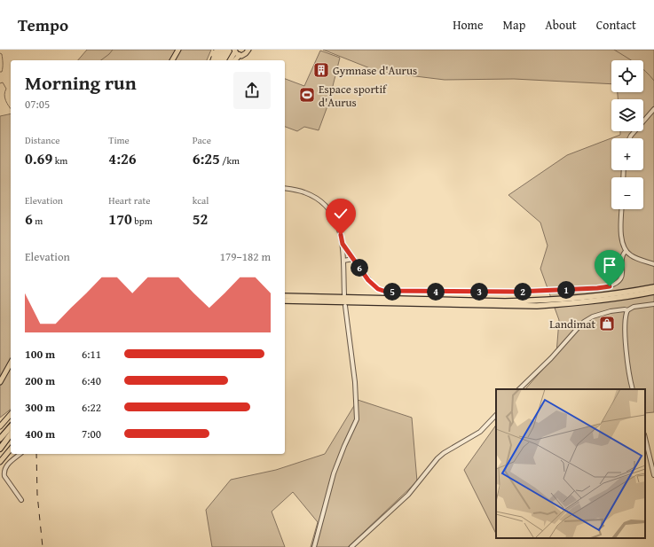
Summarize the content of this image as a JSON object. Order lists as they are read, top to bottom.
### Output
{
  "places": {
    "building": ["Gymnase d'Aurus"],
    "sports": ["Espace sportif d'Aurus"],
    "shop": ["Landimat"]
  },
  "page": {
    "header": "Tempo",
    "nav": [
      "Home",
      "Map",
      "About",
      "Contact"
    ],
    "map_buttons": ["+", "−"],
    "heading": ["Morning run", "07:05"],
    "stats": [
      ["Distance", "0.69 km"],
      ["Time", "4:26"],
      ["Pace", "6:25 /km"],
      ["Elevation", "6 m"],
      ["Heart rate", "170 bpm"],
      ["kcal", "52"]
    ],
    "chart": ["Elevation", "179–182 m"],
    "pins": [
      "6",
      "1",
      "2",
      "3",
      "4",
      "5"
    ],
    "list": [
      {
        "name": "100 m",
        "note": "6:11"
      },
      {
        "name": "200 m",
        "note": "6:40"
      },
      {
        "name": "300 m",
        "note": "6:22"
      },
      {
        "name": "400 m",
        "note": "7:00"
      }
    ]
  }
}
